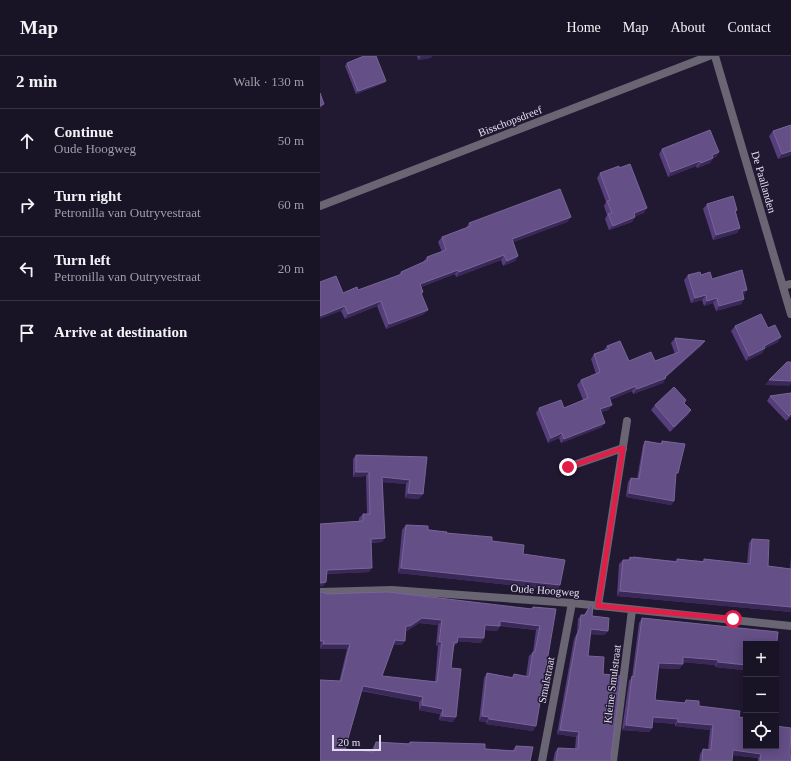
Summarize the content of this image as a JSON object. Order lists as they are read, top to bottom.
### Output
{
  "streets": {
    "street": [
      "Bisschopsdreef",
      "De Paallanden",
      "Oude Hoogweg",
      "Smulstraat",
      "Kleine Smulstraat"
    ]
  },
  "crossings": [
    ["Oude Hoogweg", "Smulstraat"],
    ["Oude Hoogweg", "Kleine Smulstraat"]
  ],
  "scale_bar": "20 m",
  "page": {
    "header": "Map",
    "nav": [
      "Home",
      "Map",
      "About",
      "Contact"
    ],
    "heading": ["2 min", "Walk · 130 m"],
    "list": [
      ["Continue", "Oude Hoogweg", "50 m"],
      ["Turn right", "Petronilla van Outryvestraat", "60 m"],
      ["Turn left", "Petronilla van Outryvestraat", "20 m"],
      "Arrive at destination"
    ],
    "map_buttons": ["+", "−"],
    "scale": "20 m"
  }
}
